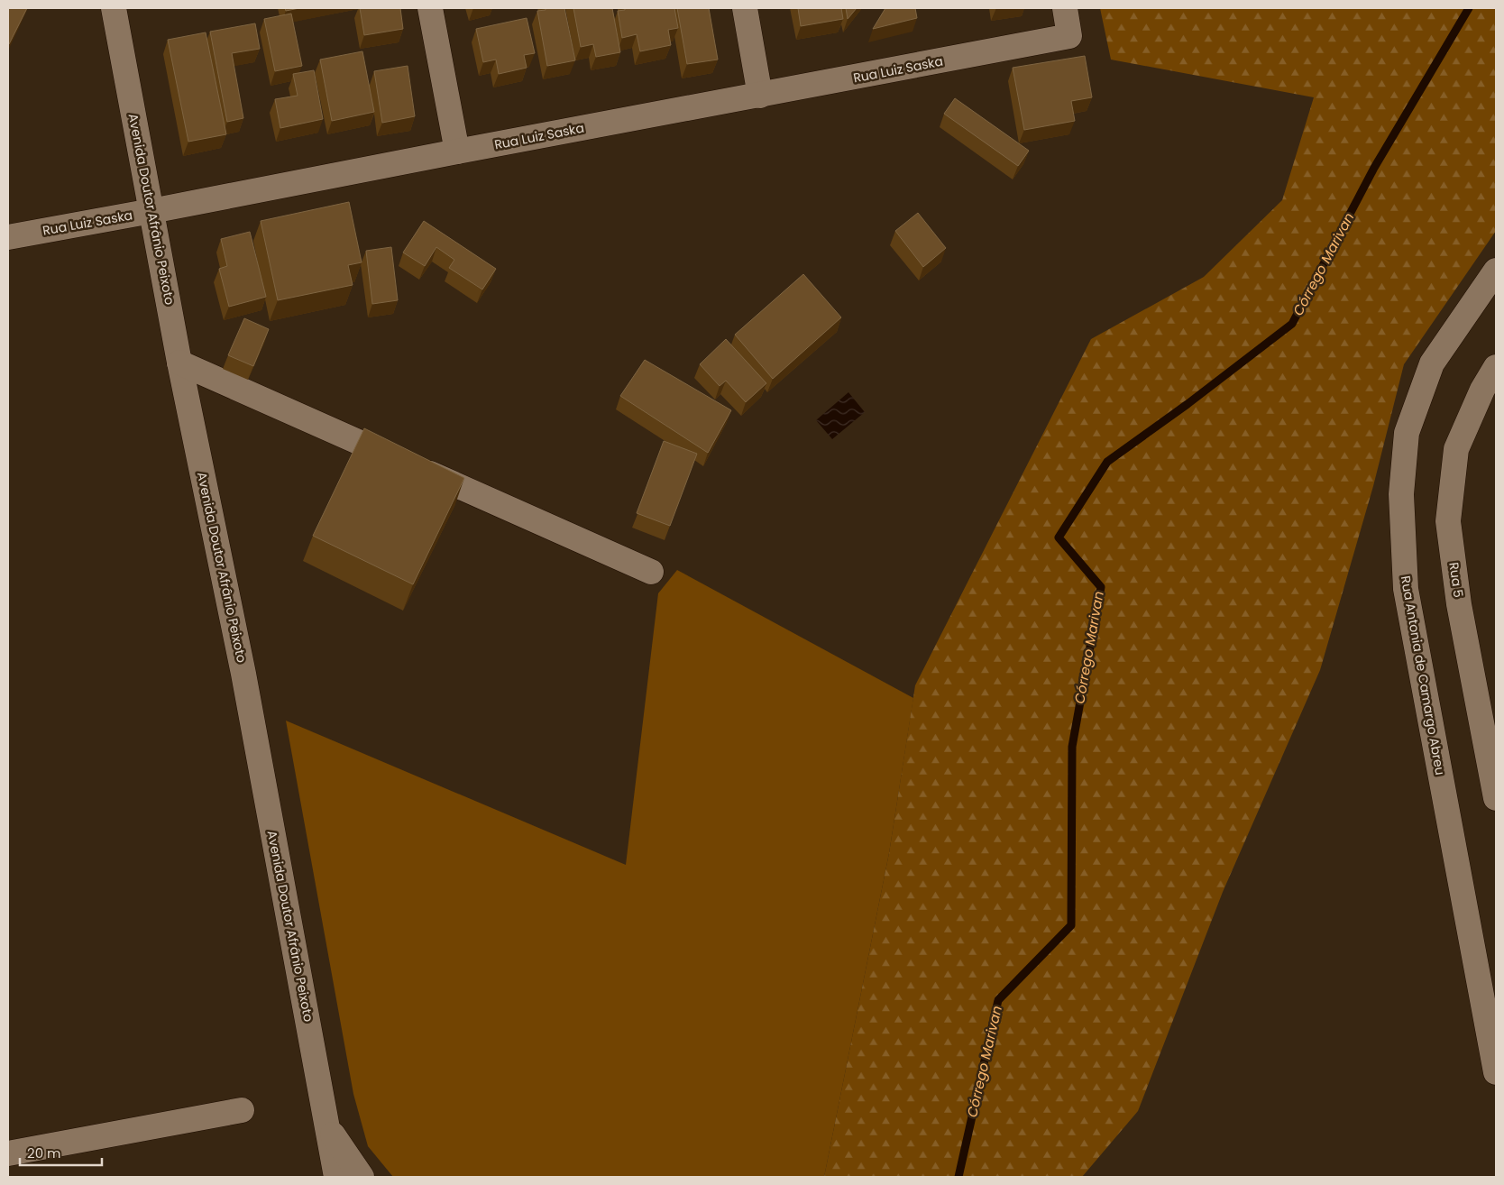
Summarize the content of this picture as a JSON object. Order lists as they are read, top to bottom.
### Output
{
  "streets": {
    "street": [
      "Rua Luiz Saska",
      "Avenida Doutor Afrânio Peixoto",
      "Rua 5",
      "Rua Antonia de Camargo Abreu"
    ]
  },
  "crossings": [
    ["Rua Luiz Saska", "Avenida Doutor Afrânio Peixoto"]
  ],
  "water": ["Córrego Marivan"],
  "scale_bar": "20 m"
}
